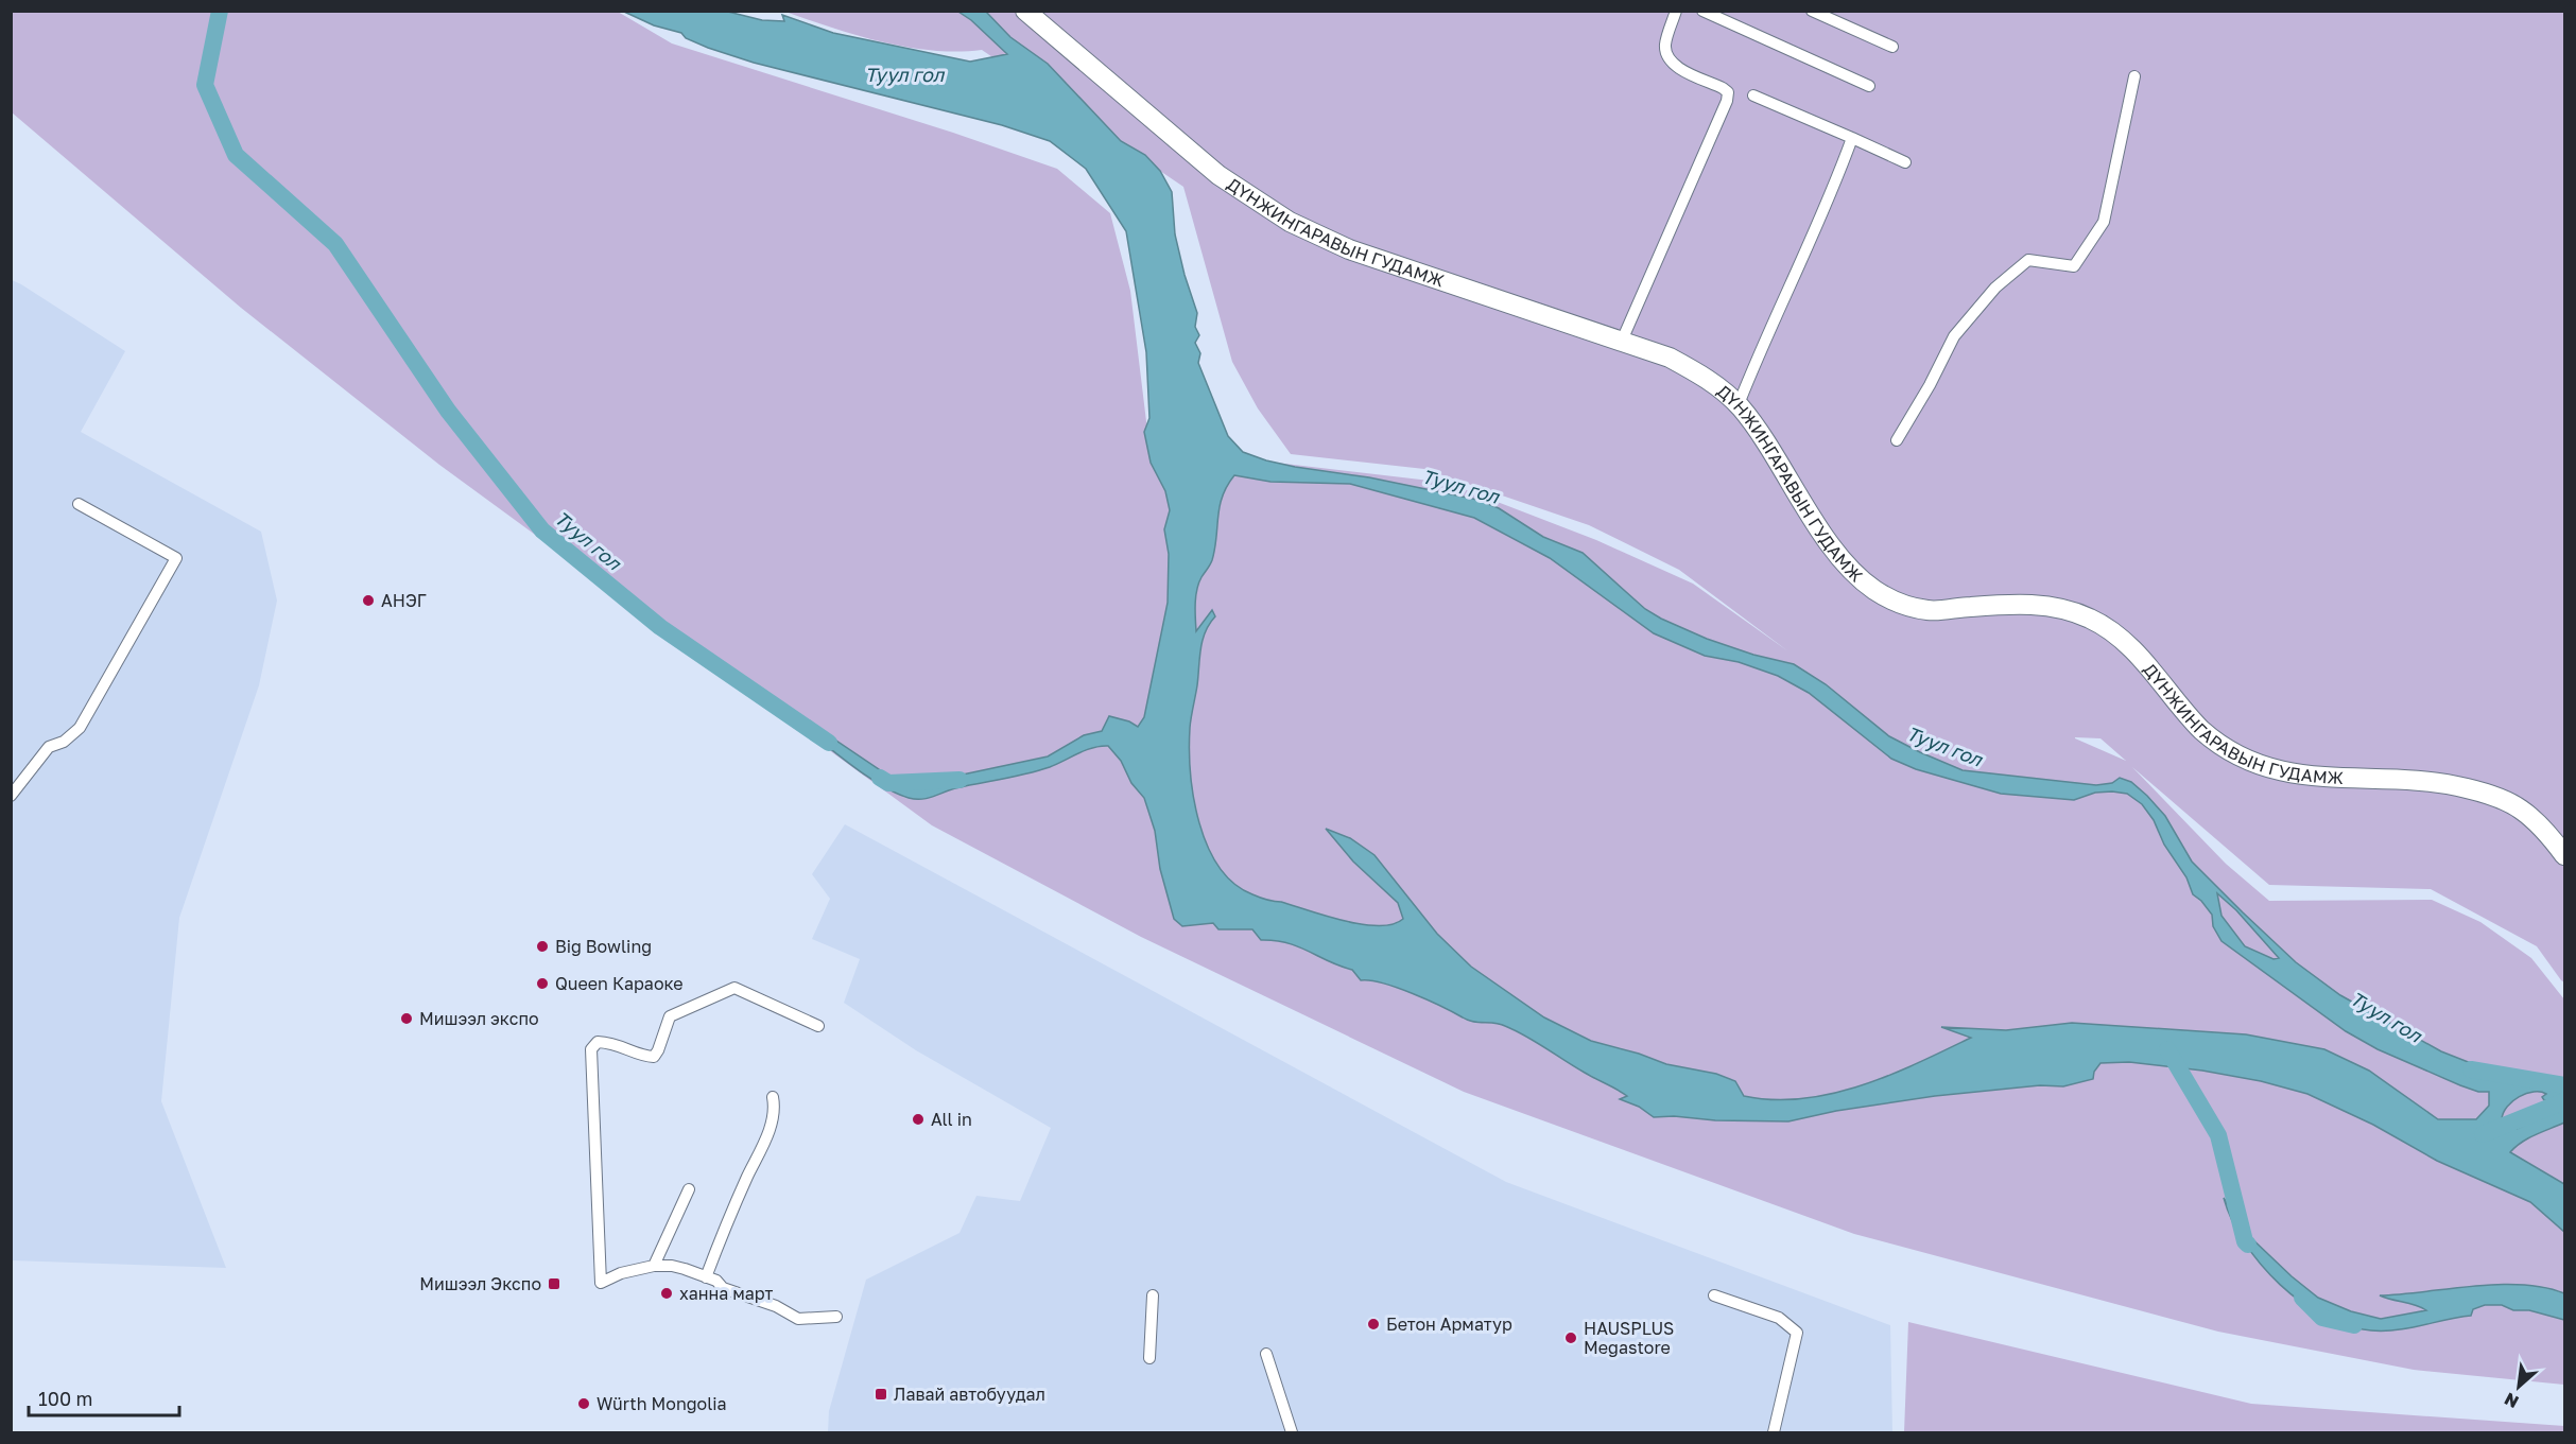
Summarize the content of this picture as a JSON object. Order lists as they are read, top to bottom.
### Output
{
  "streets": {
    "main road": ["ДҮНЖИНГАРАВЫН ГУДАМЖ"]
  },
  "water": ["Туул гол"],
  "places": {
    "other": [
      "АНЭГ",
      "Big Bowling",
      "Queen Караоке",
      "Мишээл экспо",
      "All in",
      "ханна март",
      "Бетон Арматур",
      "HAUSPLUS Megastore",
      "Würth Mongolia"
    ],
    "transit": ["Мишээл Экспо", "Лавай автобуудал"]
  },
  "scale_bar": "100 m",
  "north": "bottom left"
}
